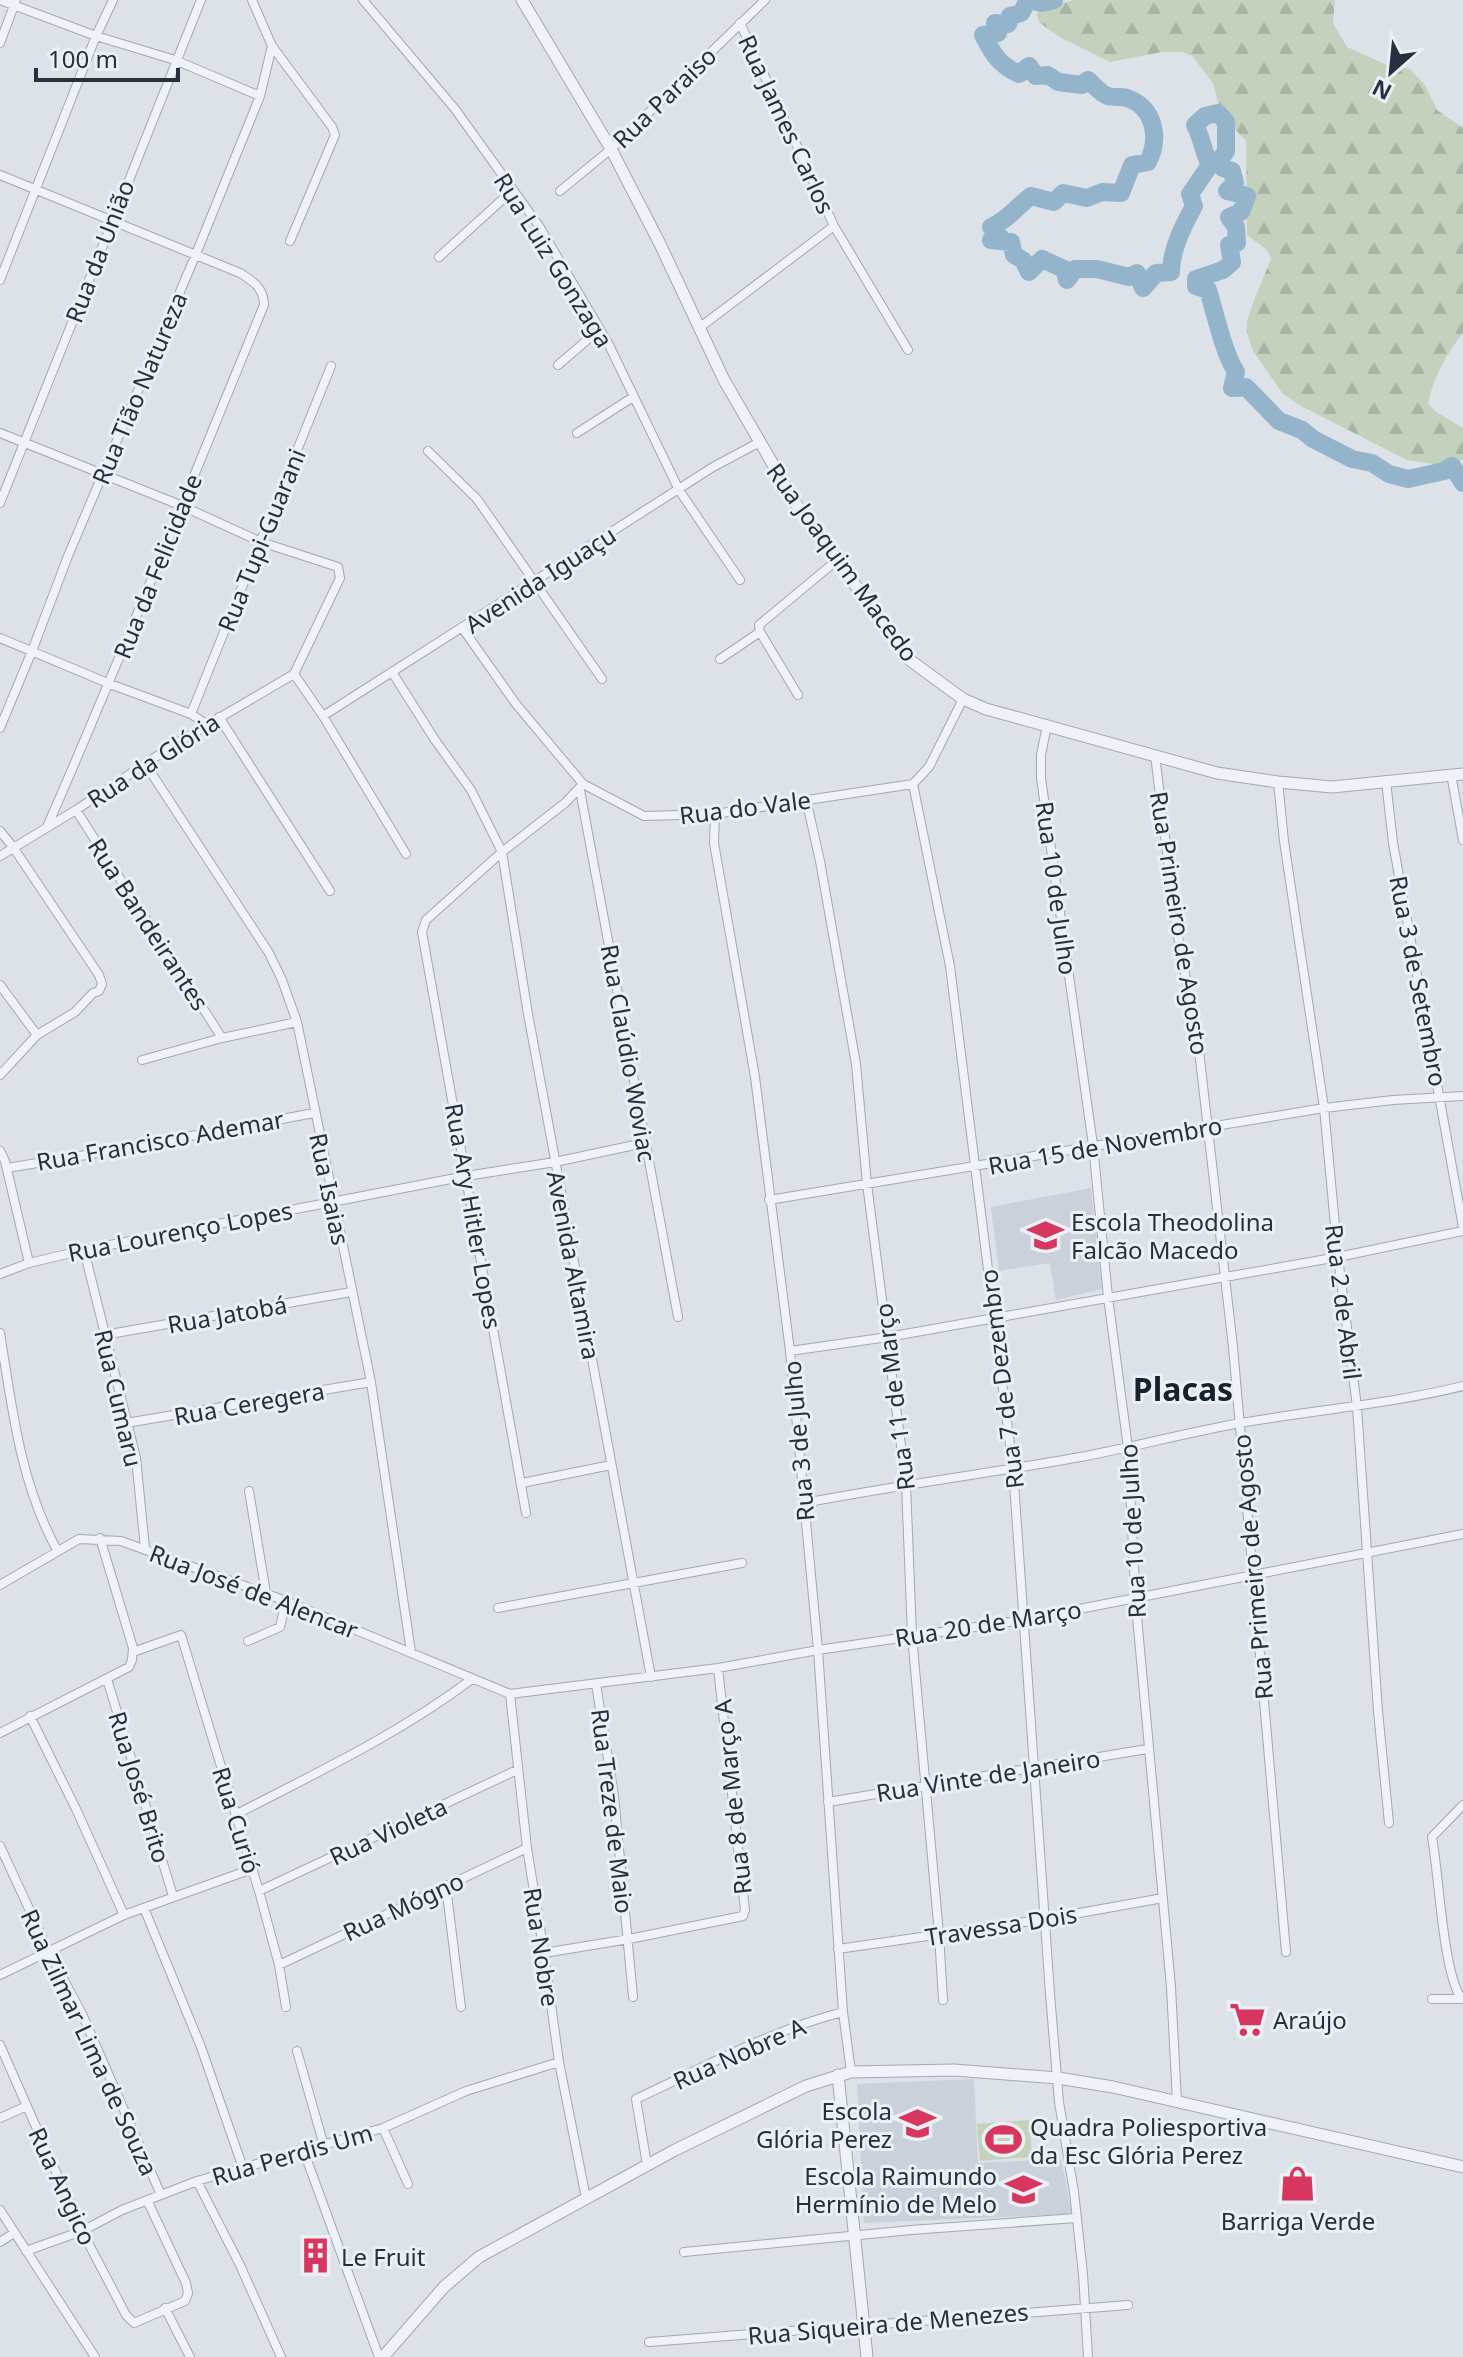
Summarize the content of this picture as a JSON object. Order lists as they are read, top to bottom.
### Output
{
  "streets": {
    "street": [
      "Rua Paraiso",
      "Rua James Carlos",
      "Rua da União",
      "Rua Luiz Gonzaga",
      "Rua Tião Natureza",
      "Rua Tupi-Guarani",
      "Rua Joaquim Macedo",
      "Rua da Felicidade",
      "Avenida Iguaçu",
      "Rua da Glória",
      "Rua do Vale",
      "Rua 10 de Julho",
      "Rua Primeiro de Agosto",
      "Rua Bandeirantes",
      "Rua 3 de Setembro",
      "Rua Claúdio Woviac",
      "Rua Francisco Ademar",
      "Rua 15 de Novembro",
      "Rua Isaias",
      "Rua Ary Hitler Lopes",
      "Rua Lourenço Lopes",
      "Avenida Altamira",
      "Rua 2 de Abril",
      "Rua Jatobá",
      "Rua 7 de Dezembro",
      "Rua 11 de Março",
      "Rua Cumaru",
      "Rua Ceregera",
      "Rua 3 de Julho",
      "Rua José de Alencar",
      "Rua 20 de Março",
      "Rua Vinte de Janeiro",
      "Rua José Brito",
      "Rua 8 de Março A",
      "Rua Treze de Maio",
      "Rua Curió",
      "Rua Violeta",
      "Rua Mógno",
      "Travessa Dois",
      "Rua Nobre",
      "Rua Zilmar Lima de Souza",
      "Rua Nobre A",
      "Rua Perdis Um",
      "Rua Angico",
      "Rua Siqueira de Menezes"
    ]
  },
  "crossings": [
    ["Rua Paraiso", "Rua James Carlos"],
    ["Rua Paraiso", "Rua Joaquim Macedo"],
    ["Rua James Carlos", "Rua Joaquim Macedo"],
    ["Rua Luiz Gonzaga", "Avenida Iguaçu"],
    ["Rua Tião Natureza", "Rua da Felicidade"],
    ["Rua Joaquim Macedo", "Avenida Iguaçu"],
    ["Rua Joaquim Macedo", "Rua 10 de Julho"],
    ["Rua Joaquim Macedo", "Rua Primeiro de Agosto"],
    ["Rua Joaquim Macedo", "Rua 3 de Setembro"],
    ["Rua Joaquim Macedo", "Rua 2 de Abril"],
    ["Rua da Felicidade", "Rua da Glória"],
    ["Avenida Iguaçu", "Avenida Altamira"],
    ["Rua da Glória", "Rua Bandeirantes"],
    ["Rua da Glória", "Rua Isaias"],
    ["Rua do Vale", "Rua Claúdio Woviac"],
    ["Rua do Vale", "Rua 7 de Dezembro"],
    ["Rua do Vale", "Rua 11 de Março"],
    ["Rua do Vale", "Rua 3 de Julho"],
    ["Rua 10 de Julho", "Rua 15 de Novembro"],
    ["Rua 10 de Julho", "Rua 20 de Março"],
    ["Rua 10 de Julho", "Rua Vinte de Janeiro"],
    ["Rua 10 de Julho", "Travessa Dois"],
    ["Rua Primeiro de Agosto", "Rua 15 de Novembro"],
    ["Rua Primeiro de Agosto", "Rua 20 de Março"],
    ["Rua 3 de Setembro", "Rua 15 de Novembro"],
    ["Rua Claúdio Woviac", "Rua Lourenço Lopes"],
    ["Rua Francisco Ademar", "Rua Isaias"],
    ["Rua 15 de Novembro", "Rua 2 de Abril"],
    ["Rua 15 de Novembro", "Rua 7 de Dezembro"],
    ["Rua 15 de Novembro", "Rua 11 de Março"],
    ["Rua 15 de Novembro", "Rua 3 de Julho"],
    ["Rua Isaias", "Rua Lourenço Lopes"],
    ["Rua Isaias", "Rua Jatobá"],
    ["Rua Isaias", "Rua Ceregera"],
    ["Rua Isaias", "Rua José de Alencar"],
    ["Rua Ary Hitler Lopes", "Rua Lourenço Lopes"],
    ["Rua Ary Hitler Lopes", "Avenida Altamira"],
    ["Rua Lourenço Lopes", "Avenida Altamira"],
    ["Rua Lourenço Lopes", "Rua Cumaru"],
    ["Avenida Altamira", "Rua 20 de Março"],
    ["Rua 2 de Abril", "Rua 20 de Março"],
    ["Rua Jatobá", "Rua Cumaru"],
    ["Rua 7 de Dezembro", "Rua 20 de Março"],
    ["Rua 7 de Dezembro", "Rua Vinte de Janeiro"],
    ["Rua 7 de Dezembro", "Travessa Dois"],
    ["Rua 7 de Dezembro", "Rua Siqueira de Menezes"],
    ["Rua 11 de Março", "Rua 20 de Março"],
    ["Rua 11 de Março", "Rua Vinte de Janeiro"],
    ["Rua 11 de Março", "Travessa Dois"],
    ["Rua Cumaru", "Rua Ceregera"],
    ["Rua Cumaru", "Rua José de Alencar"],
    ["Rua 3 de Julho", "Rua 20 de Março"],
    ["Rua 3 de Julho", "Rua Vinte de Janeiro"],
    ["Rua 3 de Julho", "Travessa Dois"],
    ["Rua 3 de Julho", "Rua Nobre A"],
    ["Rua José de Alencar", "Rua 20 de Março"],
    ["Rua José de Alencar", "Rua Nobre"],
    ["Rua 20 de Março", "Rua 8 de Março A"],
    ["Rua 20 de Março", "Rua Treze de Maio"],
    ["Rua 20 de Março", "Rua Nobre"],
    ["Rua 8 de Março A", "Rua Treze de Maio"],
    ["Rua Curió", "Rua Violeta"],
    ["Rua Curió", "Rua Mógno"],
    ["Rua Violeta", "Rua Nobre"],
    ["Rua Mógno", "Rua Nobre"],
    ["Rua Nobre", "Rua Perdis Um"],
    ["Rua Zilmar Lima de Souza", "Rua Perdis Um"],
    ["Rua Perdis Um", "Rua Angico"]
  ],
  "districts": ["Placas"],
  "places": {
    "school or university": ["Escola Theodolina Falcão Macedo", "Escola Glória Perez", "Escola Raimundo Hermínio de Melo"],
    "supermarket": ["Araújo"],
    "sports": ["Quadra Poliesportiva da Esc Glória Perez"],
    "shop": ["Barriga Verde"],
    "building": ["Le Fruit"]
  },
  "scale_bar": "100 m",
  "north": "bottom left"
}
